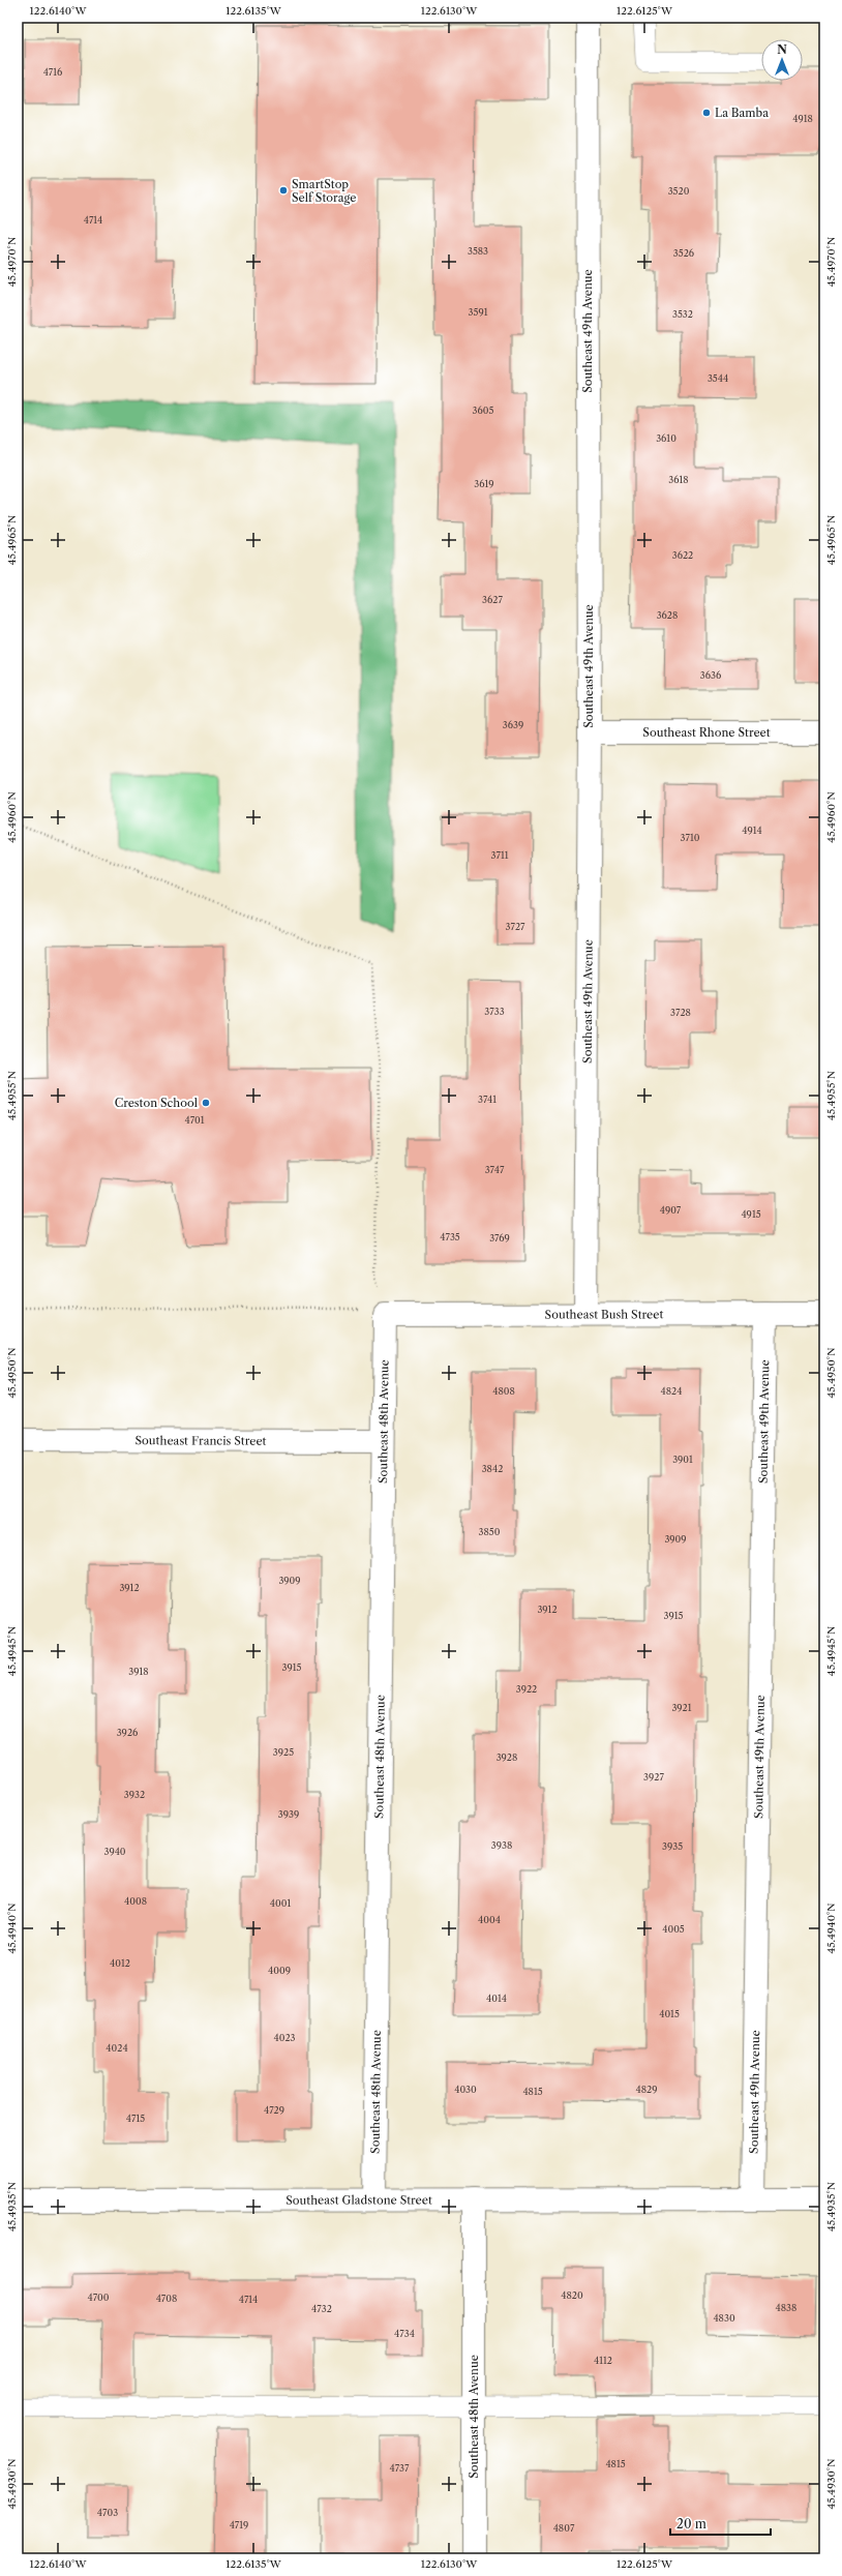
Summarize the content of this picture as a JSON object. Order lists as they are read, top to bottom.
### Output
{
  "streets": {
    "street": [
      "Southeast 49th Avenue",
      "Southeast Rhone Street",
      "Southeast Bush Street",
      "Southeast 48th Avenue",
      "Southeast Francis Street",
      "Southeast Gladstone Street"
    ]
  },
  "crossings": [
    ["Southeast 49th Avenue", "Southeast Rhone Street"],
    ["Southeast 49th Avenue", "Southeast Bush Street"],
    ["Southeast 49th Avenue", "Southeast Gladstone Street"],
    ["Southeast Bush Street", "Southeast 48th Avenue"],
    ["Southeast 48th Avenue", "Southeast Francis Street"],
    ["Southeast 48th Avenue", "Southeast Gladstone Street"]
  ],
  "places": ["La Bamba", "SmartStop Self Storage", "Creston School"],
  "house_numbers": [
    "4716",
    "4918",
    "3520",
    "4714",
    "3583",
    "3526",
    "3591",
    "3532",
    "3544",
    "3605",
    "3610",
    "3618",
    "3619",
    "3622",
    "3627",
    "3628",
    "3636",
    "3639",
    "4914",
    "3710",
    "3711",
    "3727",
    "3733",
    "3728",
    "3741",
    "4701",
    "3747",
    "4907",
    "4915",
    "4735",
    "3769",
    "4808",
    "4824",
    "3901",
    "3842",
    "3850",
    "3909",
    "3909",
    "3912",
    "3912",
    "3915",
    "3915",
    "3918",
    "3922",
    "3921",
    "3926",
    "3925",
    "3928",
    "3927",
    "3932",
    "3939",
    "3938",
    "3935",
    "3940",
    "4008",
    "4001",
    "4004",
    "4005",
    "4012",
    "4009",
    "4014",
    "4015",
    "4023",
    "4024",
    "4030",
    "4829",
    "4815",
    "4729",
    "4715",
    "4820",
    "4700",
    "4708",
    "4714",
    "4838",
    "4732",
    "4830",
    "4734",
    "4112",
    "4815",
    "4737",
    "4703",
    "4719",
    "4807"
  ],
  "scale_bar": "20 m",
  "north": "top",
  "coordinates": [
    "122.6140°W",
    "122.6135°W",
    "122.6130°W",
    "122.6125°W",
    "45.4970°N",
    "45.4965°N",
    "45.4960°N",
    "45.4955°N",
    "45.4950°N",
    "45.4945°N",
    "45.4940°N",
    "45.4935°N",
    "45.4930°N"
  ]
}
